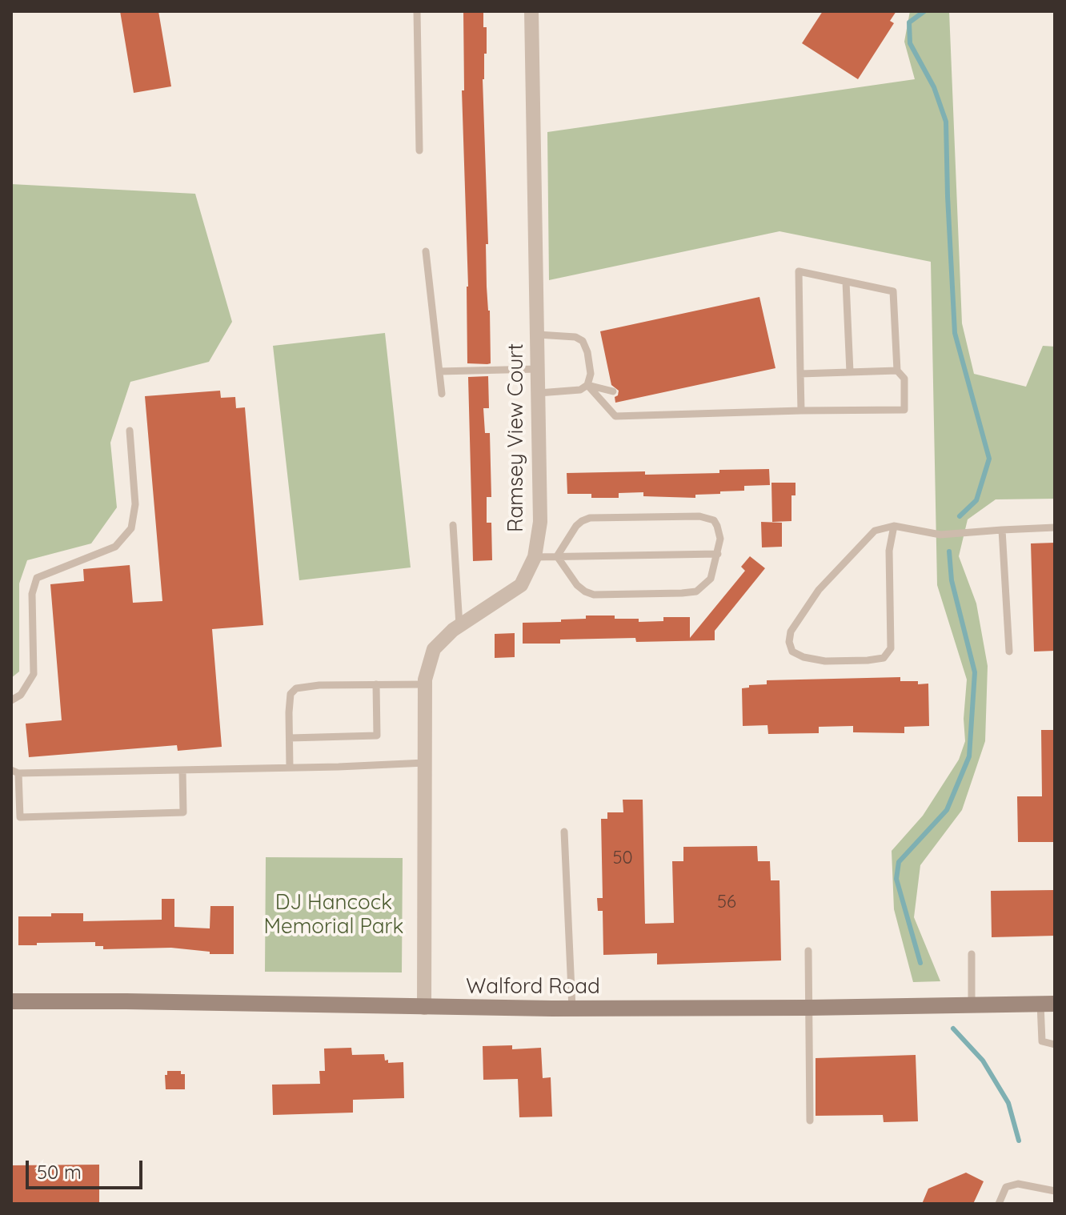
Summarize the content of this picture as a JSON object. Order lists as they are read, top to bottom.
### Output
{
  "streets": {
    "street": ["Ramsey View Court", "Walford Road"]
  },
  "crossings": [
    ["Ramsey View Court", "Walford Road"]
  ],
  "parks": ["DJ Hancock Memorial Park"],
  "house_numbers": ["50", "56"],
  "scale_bar": "50 m"
}
